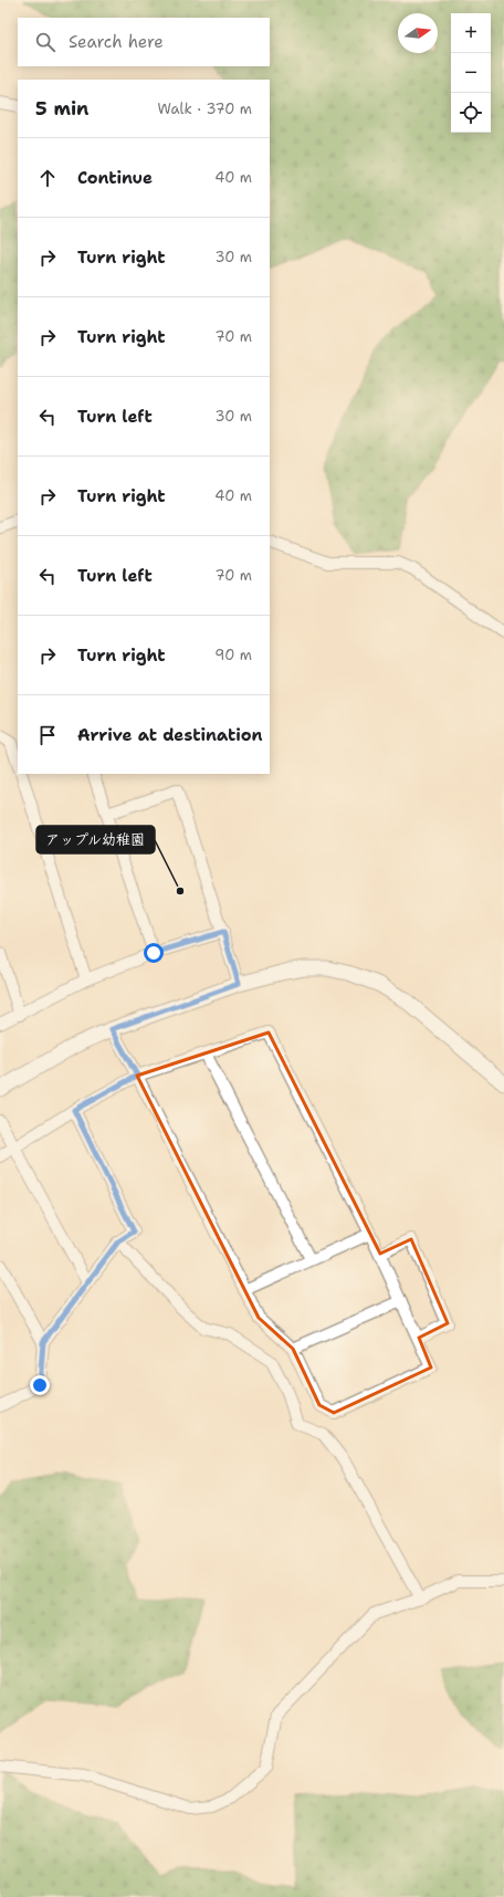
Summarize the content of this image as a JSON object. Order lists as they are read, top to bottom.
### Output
{
  "places": ["アップル幼稚園"],
  "north": "right",
  "page": {
    "map_buttons": ["+", "−"],
    "search": "Search here",
    "heading": ["5 min", "Walk · 370 m"],
    "list": [
      ["Continue", "40 m"],
      ["Turn right", "30 m"],
      ["Turn right", "70 m"],
      ["Turn left", "30 m"],
      ["Turn right", "40 m"],
      ["Turn left", "70 m"],
      ["Turn right", "90 m"],
      "Arrive at destination"
    ]
  }
}
